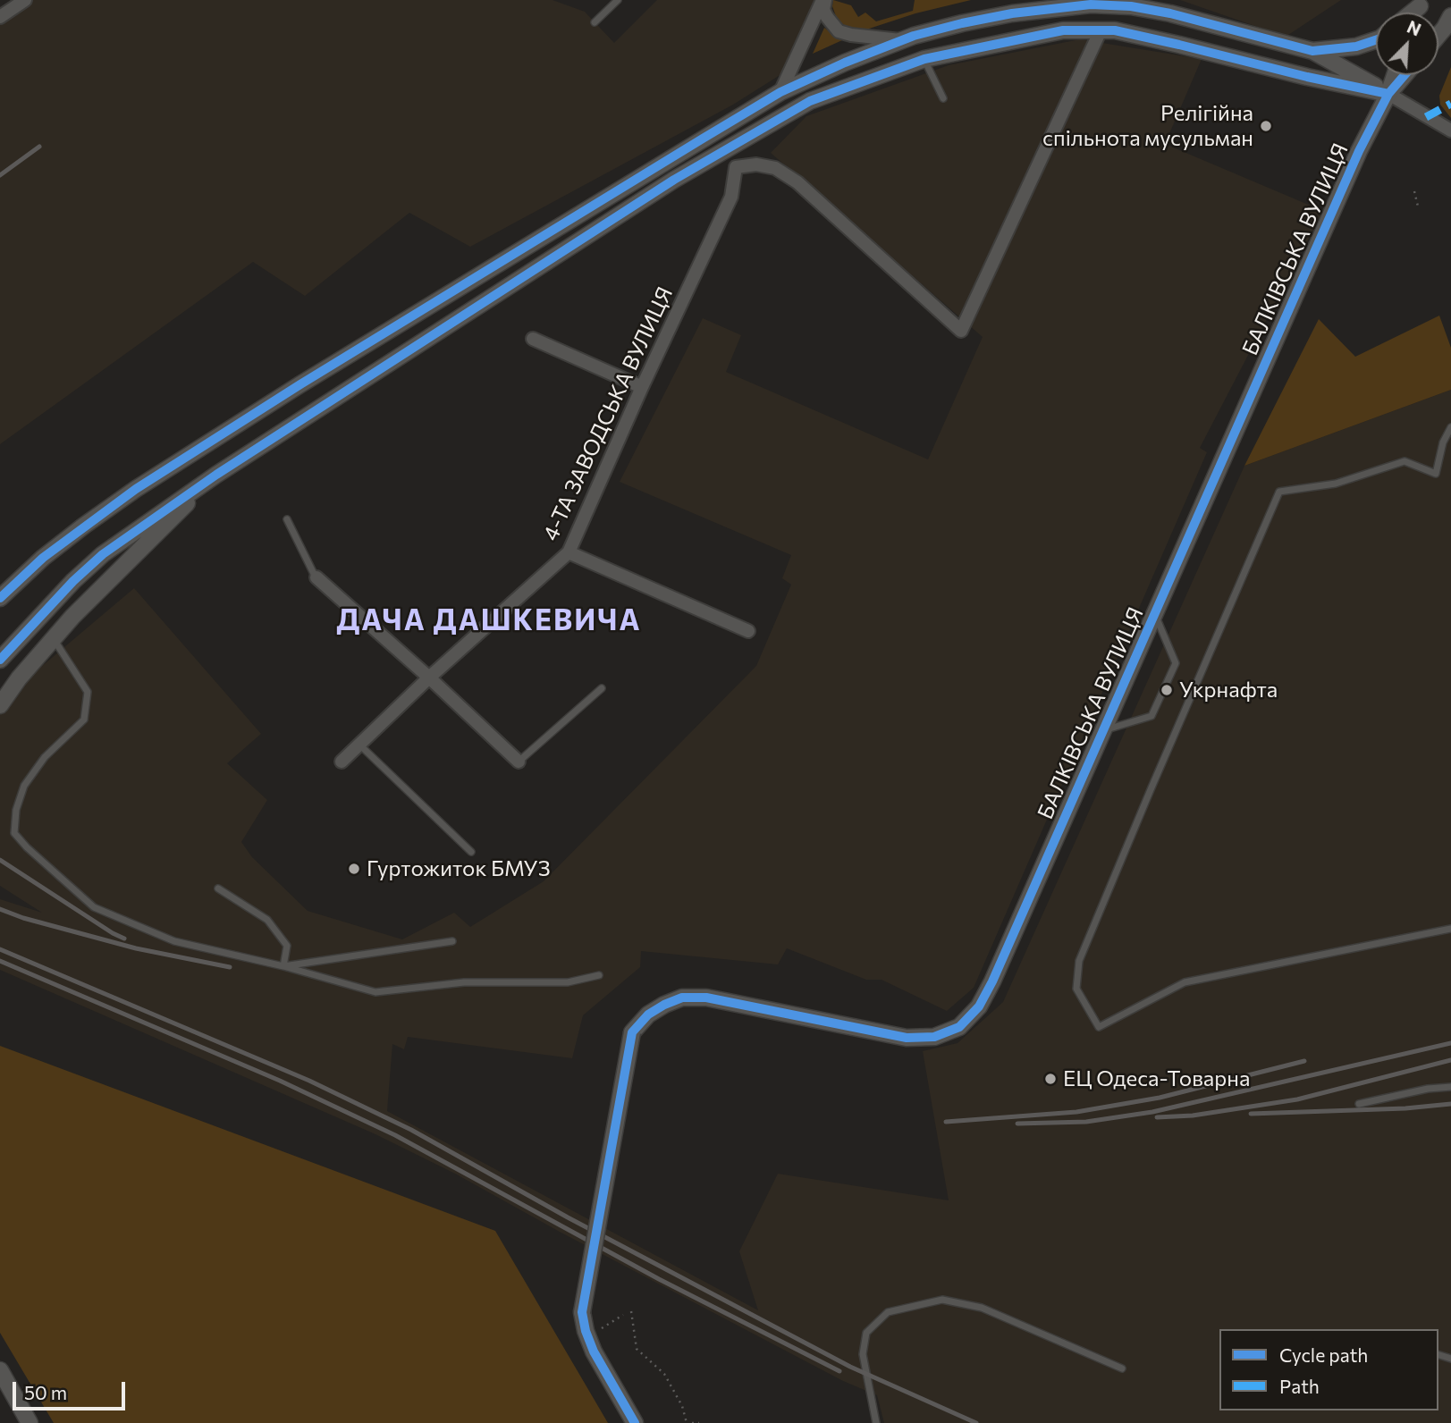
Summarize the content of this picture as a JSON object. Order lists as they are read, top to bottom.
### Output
{
  "streets": {
    "street": ["БАЛКІВСЬКА ВУЛИЦЯ", "4-ТА ЗАВОДСЬКА ВУЛИЦЯ"]
  },
  "districts": ["ДАЧА ДАШКЕВИЧА"],
  "places": [
    "Релігійна спільнота мусульман",
    "Укрнафта",
    "Гуртожиток БМУЗ",
    "ЕЦ Одеса-Товарна"
  ],
  "legend": ["Cycle path", "Path"],
  "scale_bar": "50 m",
  "north": "top right"
}
